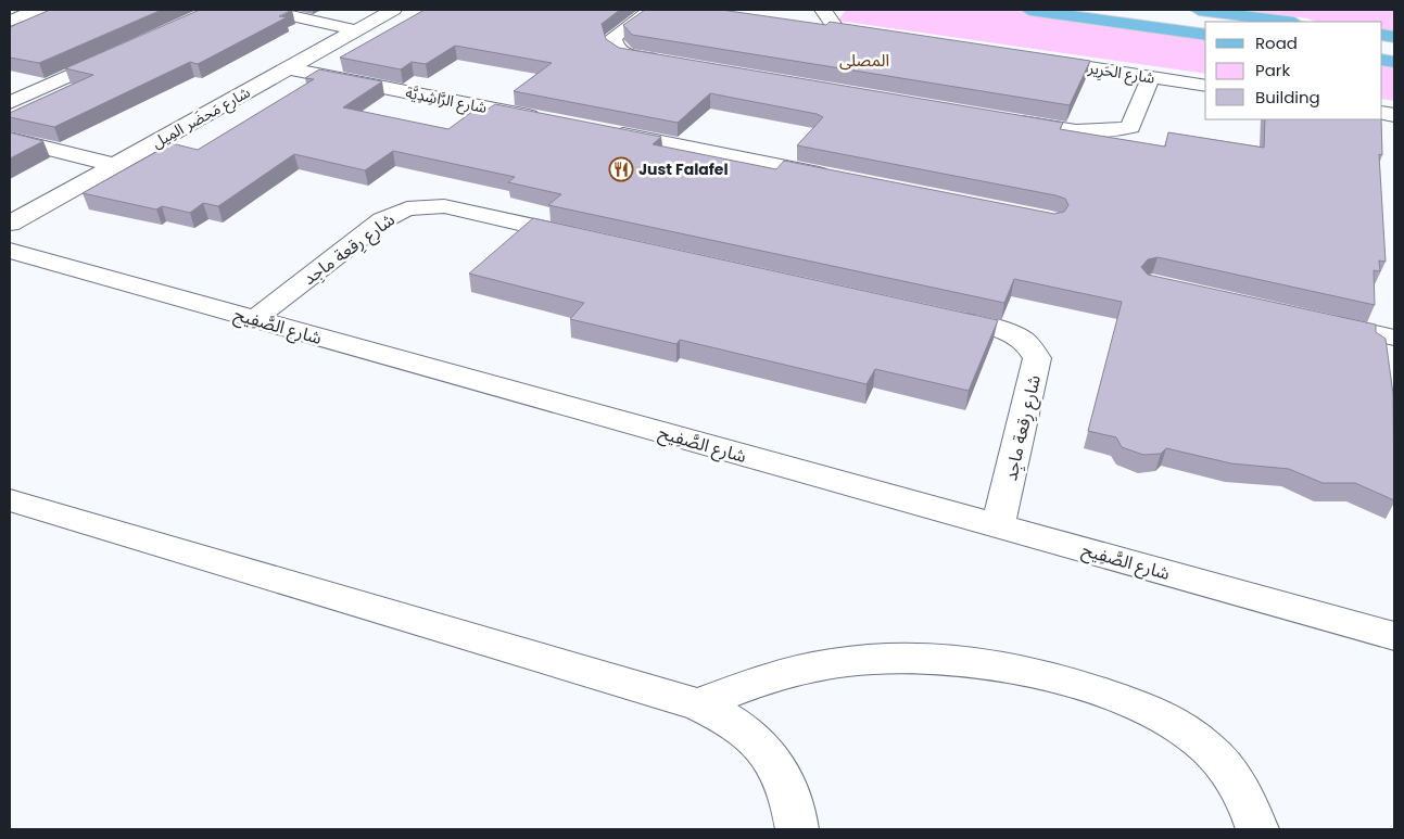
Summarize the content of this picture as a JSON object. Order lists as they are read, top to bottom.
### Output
{
  "streets": {
    "street": [
      "شارع الحَرِير",
      "شارع الرَّاشِدِيَّة",
      "شارع مَحضَر المِيل",
      "شارع رِقعة ماجِد",
      "شارع الصَّفِيح"
    ]
  },
  "crossings": [
    ["شارع الرَّاشِدِيَّة", "شارع مَحضَر المِيل"],
    ["شارع رِقعة ماجِد", "شارع الصَّفِيح"]
  ],
  "districts": ["المصلى"],
  "places": {
    "restaurant": ["Just Falafel"]
  },
  "legend": ["Road", "Park", "Building"]
}
